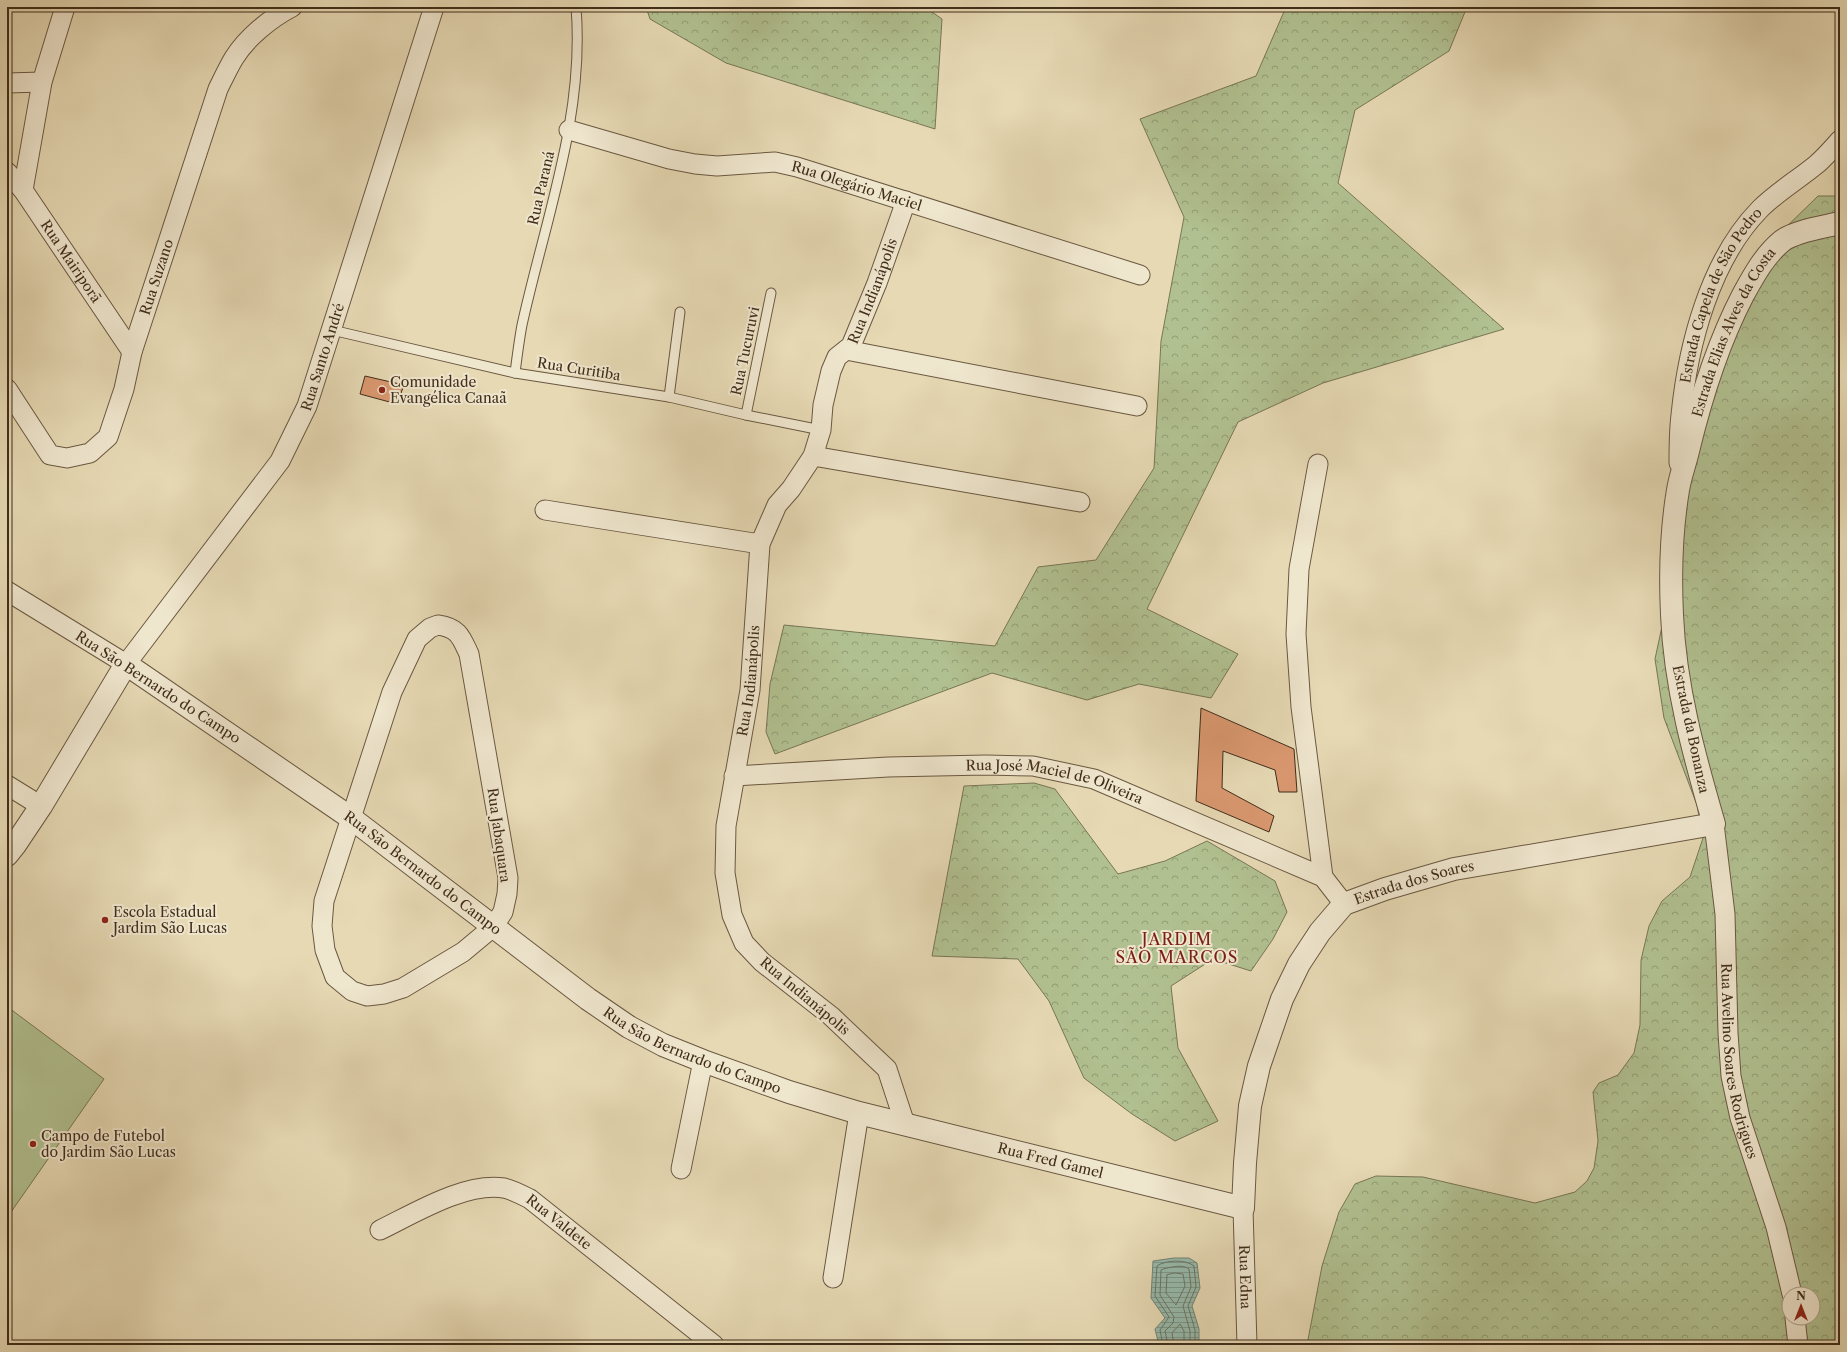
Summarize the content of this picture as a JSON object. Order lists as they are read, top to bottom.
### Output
{
  "streets": {
    "street": [
      "Rua Olegário Maciel",
      "Rua Mairiporã",
      "Rua Suzano",
      "Rua Indianápolis",
      "Estrada Capela de São Pedro",
      "Estrada Elias Alves da Costa",
      "Rua Santo André",
      "Rua São Bernardo do Campo",
      "Estrada da Bonanza",
      "Rua José Maciel de Oliveira",
      "Rua Jabaquara",
      "Estrada dos Soares",
      "Rua Avelino Soares Rodrigues",
      "Rua Fred Gamel",
      "Rua Valdete",
      "Rua Edna"
    ],
    "lane": ["Rua Paraná", "Rua Tucuruvi", "Rua Curitiba"]
  },
  "crossings": [
    ["Rua Olegário Maciel", "Rua Paraná"],
    ["Rua Olegário Maciel", "Rua Indianápolis"],
    ["Rua Paraná", "Rua Curitiba"],
    ["Rua Mairiporã", "Rua Suzano"],
    ["Rua Indianápolis", "Rua Curitiba"],
    ["Rua Indianápolis", "Rua José Maciel de Oliveira"],
    ["Rua Indianápolis", "Rua Fred Gamel"],
    ["Estrada Capela de São Pedro", "Estrada Elias Alves da Costa"],
    ["Estrada Capela de São Pedro", "Estrada da Bonanza"],
    ["Estrada Elias Alves da Costa", "Estrada da Bonanza"],
    ["Rua Tucuruvi", "Rua Curitiba"],
    ["Rua Santo André", "Rua Curitiba"],
    ["Rua Santo André", "Rua São Bernardo do Campo"],
    ["Rua São Bernardo do Campo", "Rua Jabaquara"],
    ["Rua São Bernardo do Campo", "Rua Fred Gamel"],
    ["Estrada da Bonanza", "Estrada dos Soares"],
    ["Estrada da Bonanza", "Rua Avelino Soares Rodrigues"],
    ["Rua José Maciel de Oliveira", "Estrada dos Soares"],
    ["Estrada dos Soares", "Rua Avelino Soares Rodrigues"],
    ["Estrada dos Soares", "Rua Fred Gamel"],
    ["Estrada dos Soares", "Rua Edna"],
    ["Rua Fred Gamel", "Rua Edna"]
  ],
  "districts": ["JARDIM SÃO MARCOS"],
  "places": ["Comunidade Evangélica Canaã", "Escola Estadual Jardim São Lucas", "Campo de Futebol do Jardim São Lucas"],
  "north": "top"
}
